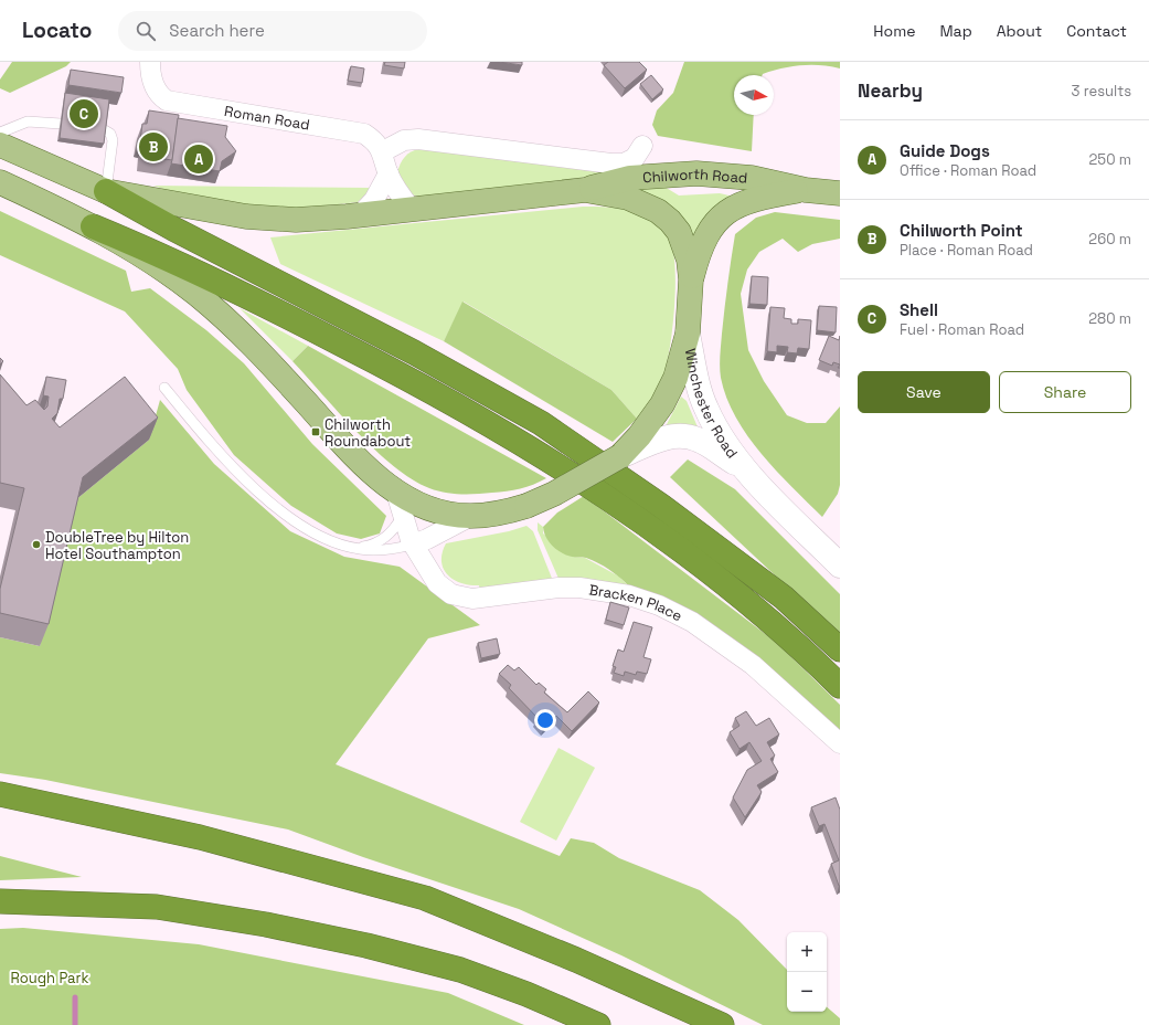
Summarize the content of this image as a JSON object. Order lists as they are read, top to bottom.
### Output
{
  "streets": {
    "main road": ["Chilworth Road"],
    "street": ["Roman Road", "Winchester Road", "Bracken Place"]
  },
  "crossings": [
    ["Roman Road", "Chilworth Road"]
  ],
  "parks": ["Rough Park"],
  "places": {
    "transit": ["Chilworth Roundabout"],
    "other": ["DoubleTree by Hilton Hotel Southampton"]
  },
  "north": "right",
  "page": {
    "header": "Locato",
    "search": "Search here",
    "nav": [
      "Home",
      "Map",
      "About",
      "Contact"
    ],
    "heading": ["Nearby", "3 results"],
    "pins": ["C", "B", "A"],
    "list": [
      {
        "mark": "A",
        "name": "Guide Dogs",
        "note": "Office · Roman Road",
        "value": "250 m"
      },
      {
        "mark": "B",
        "name": "Chilworth Point",
        "note": "Place · Roman Road",
        "value": "260 m"
      },
      {
        "mark": "C",
        "name": "Shell",
        "note": "Fuel · Roman Road",
        "value": "280 m"
      }
    ],
    "buttons": ["Save", "Share"],
    "map_buttons": ["+", "−"]
  }
}
